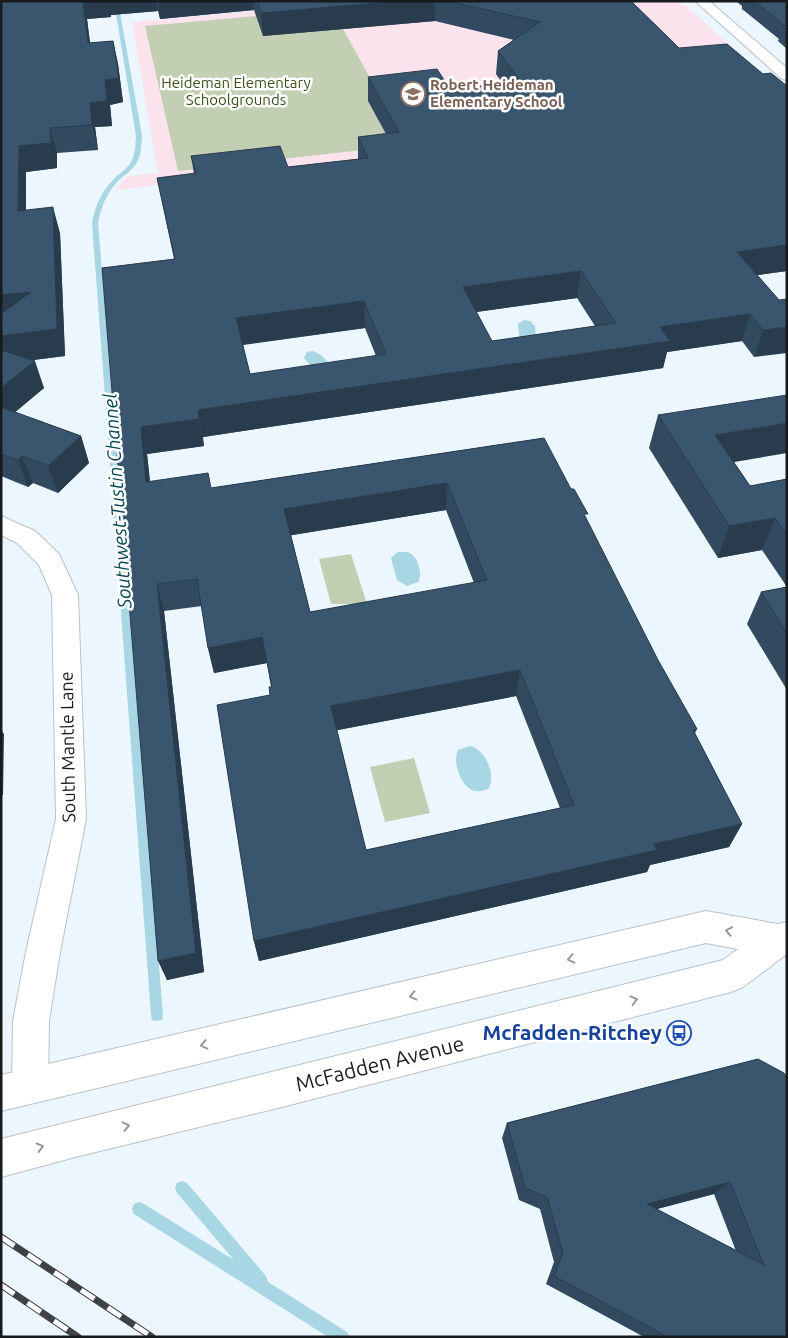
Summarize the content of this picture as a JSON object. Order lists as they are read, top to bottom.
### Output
{
  "streets": {
    "main road": ["South Mantle Lane", "McFadden Avenue"]
  },
  "crossings": [
    ["South Mantle Lane", "McFadden Avenue"]
  ],
  "water": ["Southwest-Tustin Channel"],
  "parks": ["Heideman Elementary Schoolgrounds"],
  "places": {
    "school or university": ["Robert Heideman Elementary School"],
    "bus stop": ["Mcfadden-Ritchey"]
  }
}
